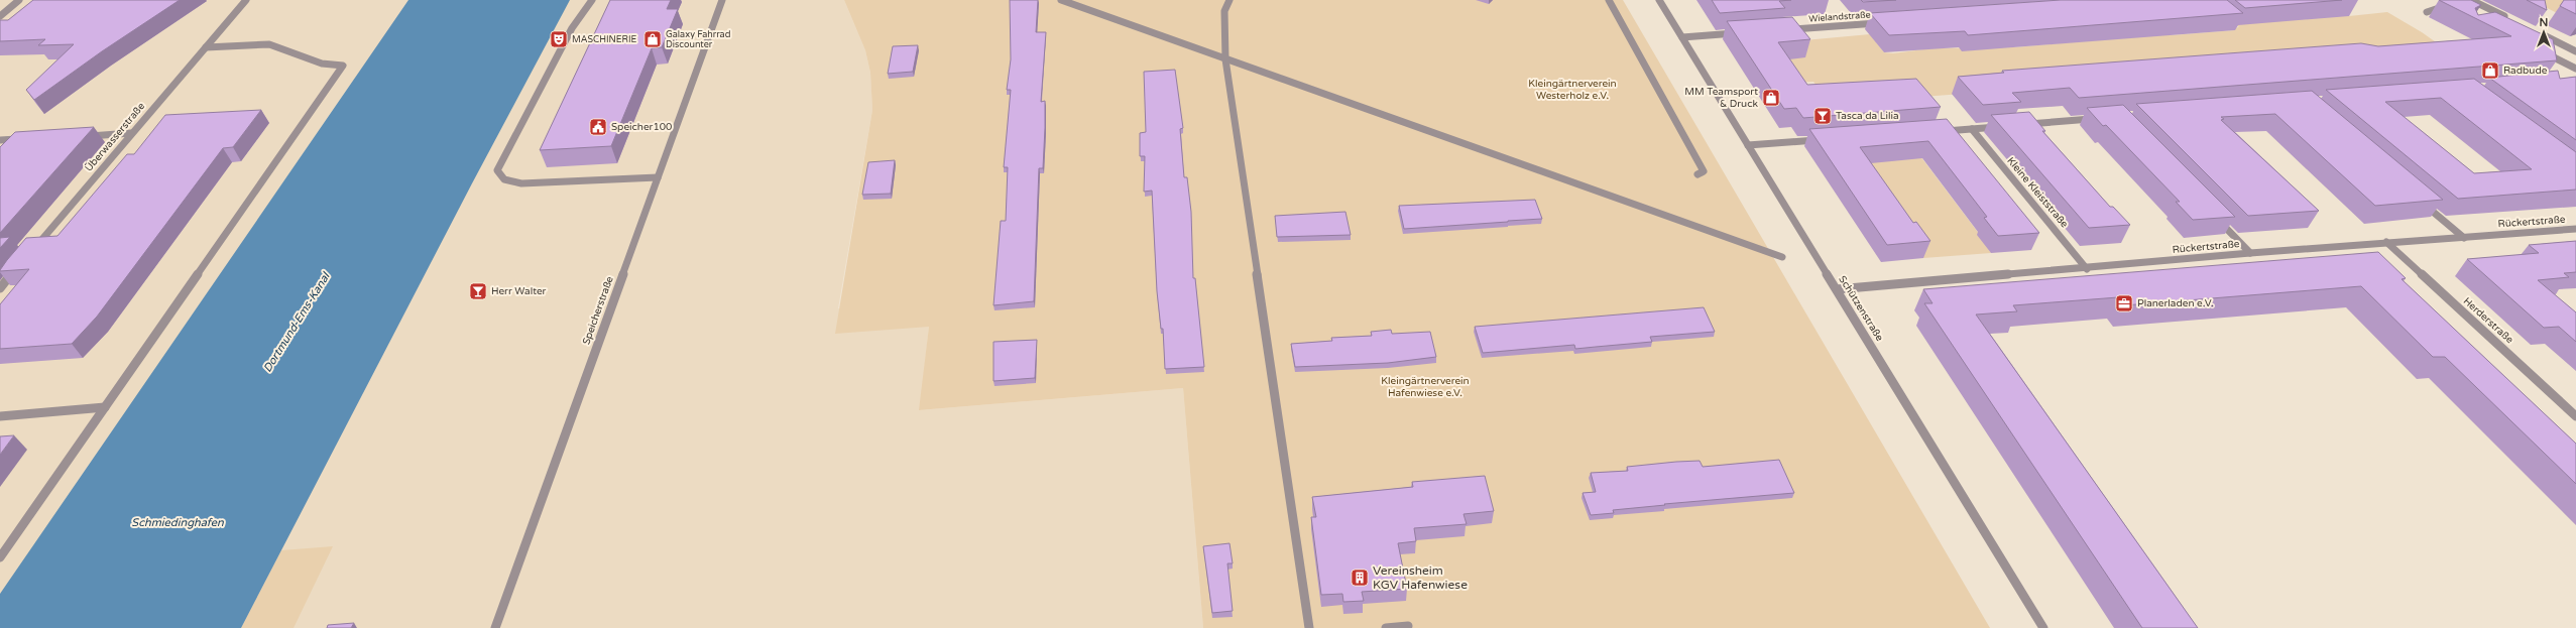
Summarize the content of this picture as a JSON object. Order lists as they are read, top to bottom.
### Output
{
  "streets": {
    "street": [
      "Wielandstraße",
      "Überwasserstraße",
      "Kleine Kleiststraße",
      "Rückertstraße",
      "Schützenstraße",
      "Speicherstraße",
      "Herderstraße"
    ]
  },
  "crossings": [
    ["Kleine Kleiststraße", "Rückertstraße"],
    ["Rückertstraße", "Schützenstraße"],
    ["Rückertstraße", "Herderstraße"]
  ],
  "water": ["Dortmund-Ems-Kanal", "Schmiedinghafen"],
  "parks": ["Kleingärtnerverein Westerholz e.V.", "Kleingärtnerverein Hafenwiese e.V."],
  "places": {
    "theatre": ["MASCHINERIE"],
    "shop": ["Galaxy Fahrrad Discounter", "Radbude", "MM Teamsport & Druck"],
    "bar": ["Tasca da Lilia", "Herr Walter"],
    "public building": ["Speicher100"],
    "office": ["Planerladen e.V."],
    "building": ["Vereinsheim KGV Hafenwiese"]
  },
  "north": "top"
}
